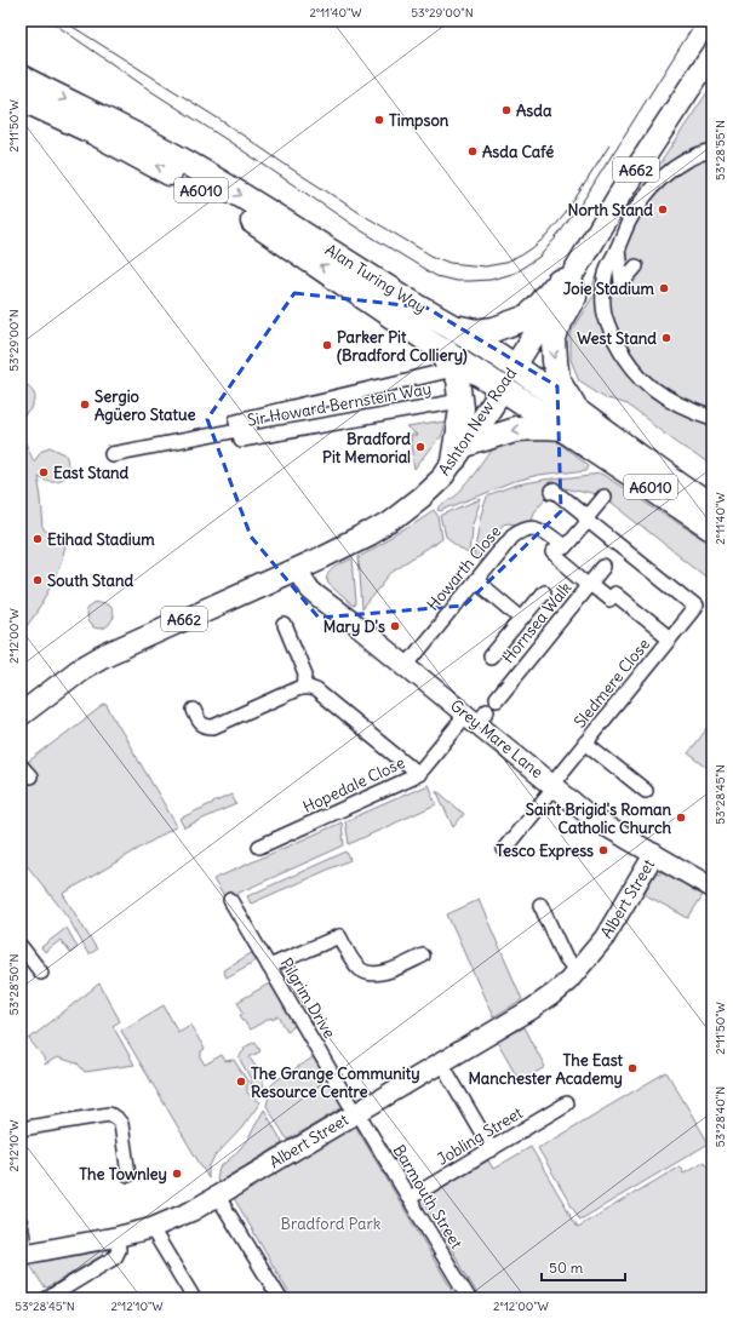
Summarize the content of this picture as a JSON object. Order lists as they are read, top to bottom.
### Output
{
  "streets": {
    "highway": ["A6010", "Alan Turing Way", "Ashton New Road"],
    "main road": ["A662"],
    "street": [
      "Sir Howard Bernstein Way",
      "Howarth Close",
      "Hornsea Walk",
      "Sledmere Close",
      "Grey Mare Lane",
      "Hopedale Close",
      "Albert Street",
      "Pilgrim Drive",
      "Jobling Street",
      "Barmouth Street"
    ]
  },
  "crossings": [
    ["Alan Turing Way", "Sir Howard Bernstein Way"],
    ["Alan Turing Way", "Ashton New Road"],
    ["Ashton New Road", "Grey Mare Lane"],
    ["Howarth Close", "Sledmere Close"],
    ["Howarth Close", "Grey Mare Lane"],
    ["Hornsea Walk", "Sledmere Close"],
    ["Sledmere Close", "Grey Mare Lane"],
    ["Grey Mare Lane", "Hopedale Close"],
    ["Grey Mare Lane", "Albert Street"],
    ["Albert Street", "Pilgrim Drive"],
    ["Albert Street", "Barmouth Street"],
    ["Pilgrim Drive", "Barmouth Street"],
    ["Jobling Street", "Barmouth Street"]
  ],
  "parks": ["Bradford Park"],
  "places": [
    "Asda",
    "Timpson",
    "Asda Café",
    "North Stand",
    "Joie Stadium",
    "West Stand",
    "Parker Pit (Bradford Colliery)",
    "Sergio Agüero Statue",
    "Bradford Pit Memorial",
    "East Stand",
    "Etihad Stadium",
    "South Stand",
    "Mary D's",
    "Saint Brigid's Roman Catholic Church",
    "Tesco Express",
    "The East Manchester Academy",
    "The Grange Community Resource Centre",
    "The Townley"
  ],
  "scale_bar": "50 m",
  "coordinates": [
    "2°11'40\"W",
    "53°29'00\"N",
    "2°11'50\"W",
    "53°28'55\"N",
    "2°12'00\"W",
    "53°28'45\"N",
    "53°28'50\"N",
    "53°28'40\"N",
    "2°12'10\"W"
  ]
}
